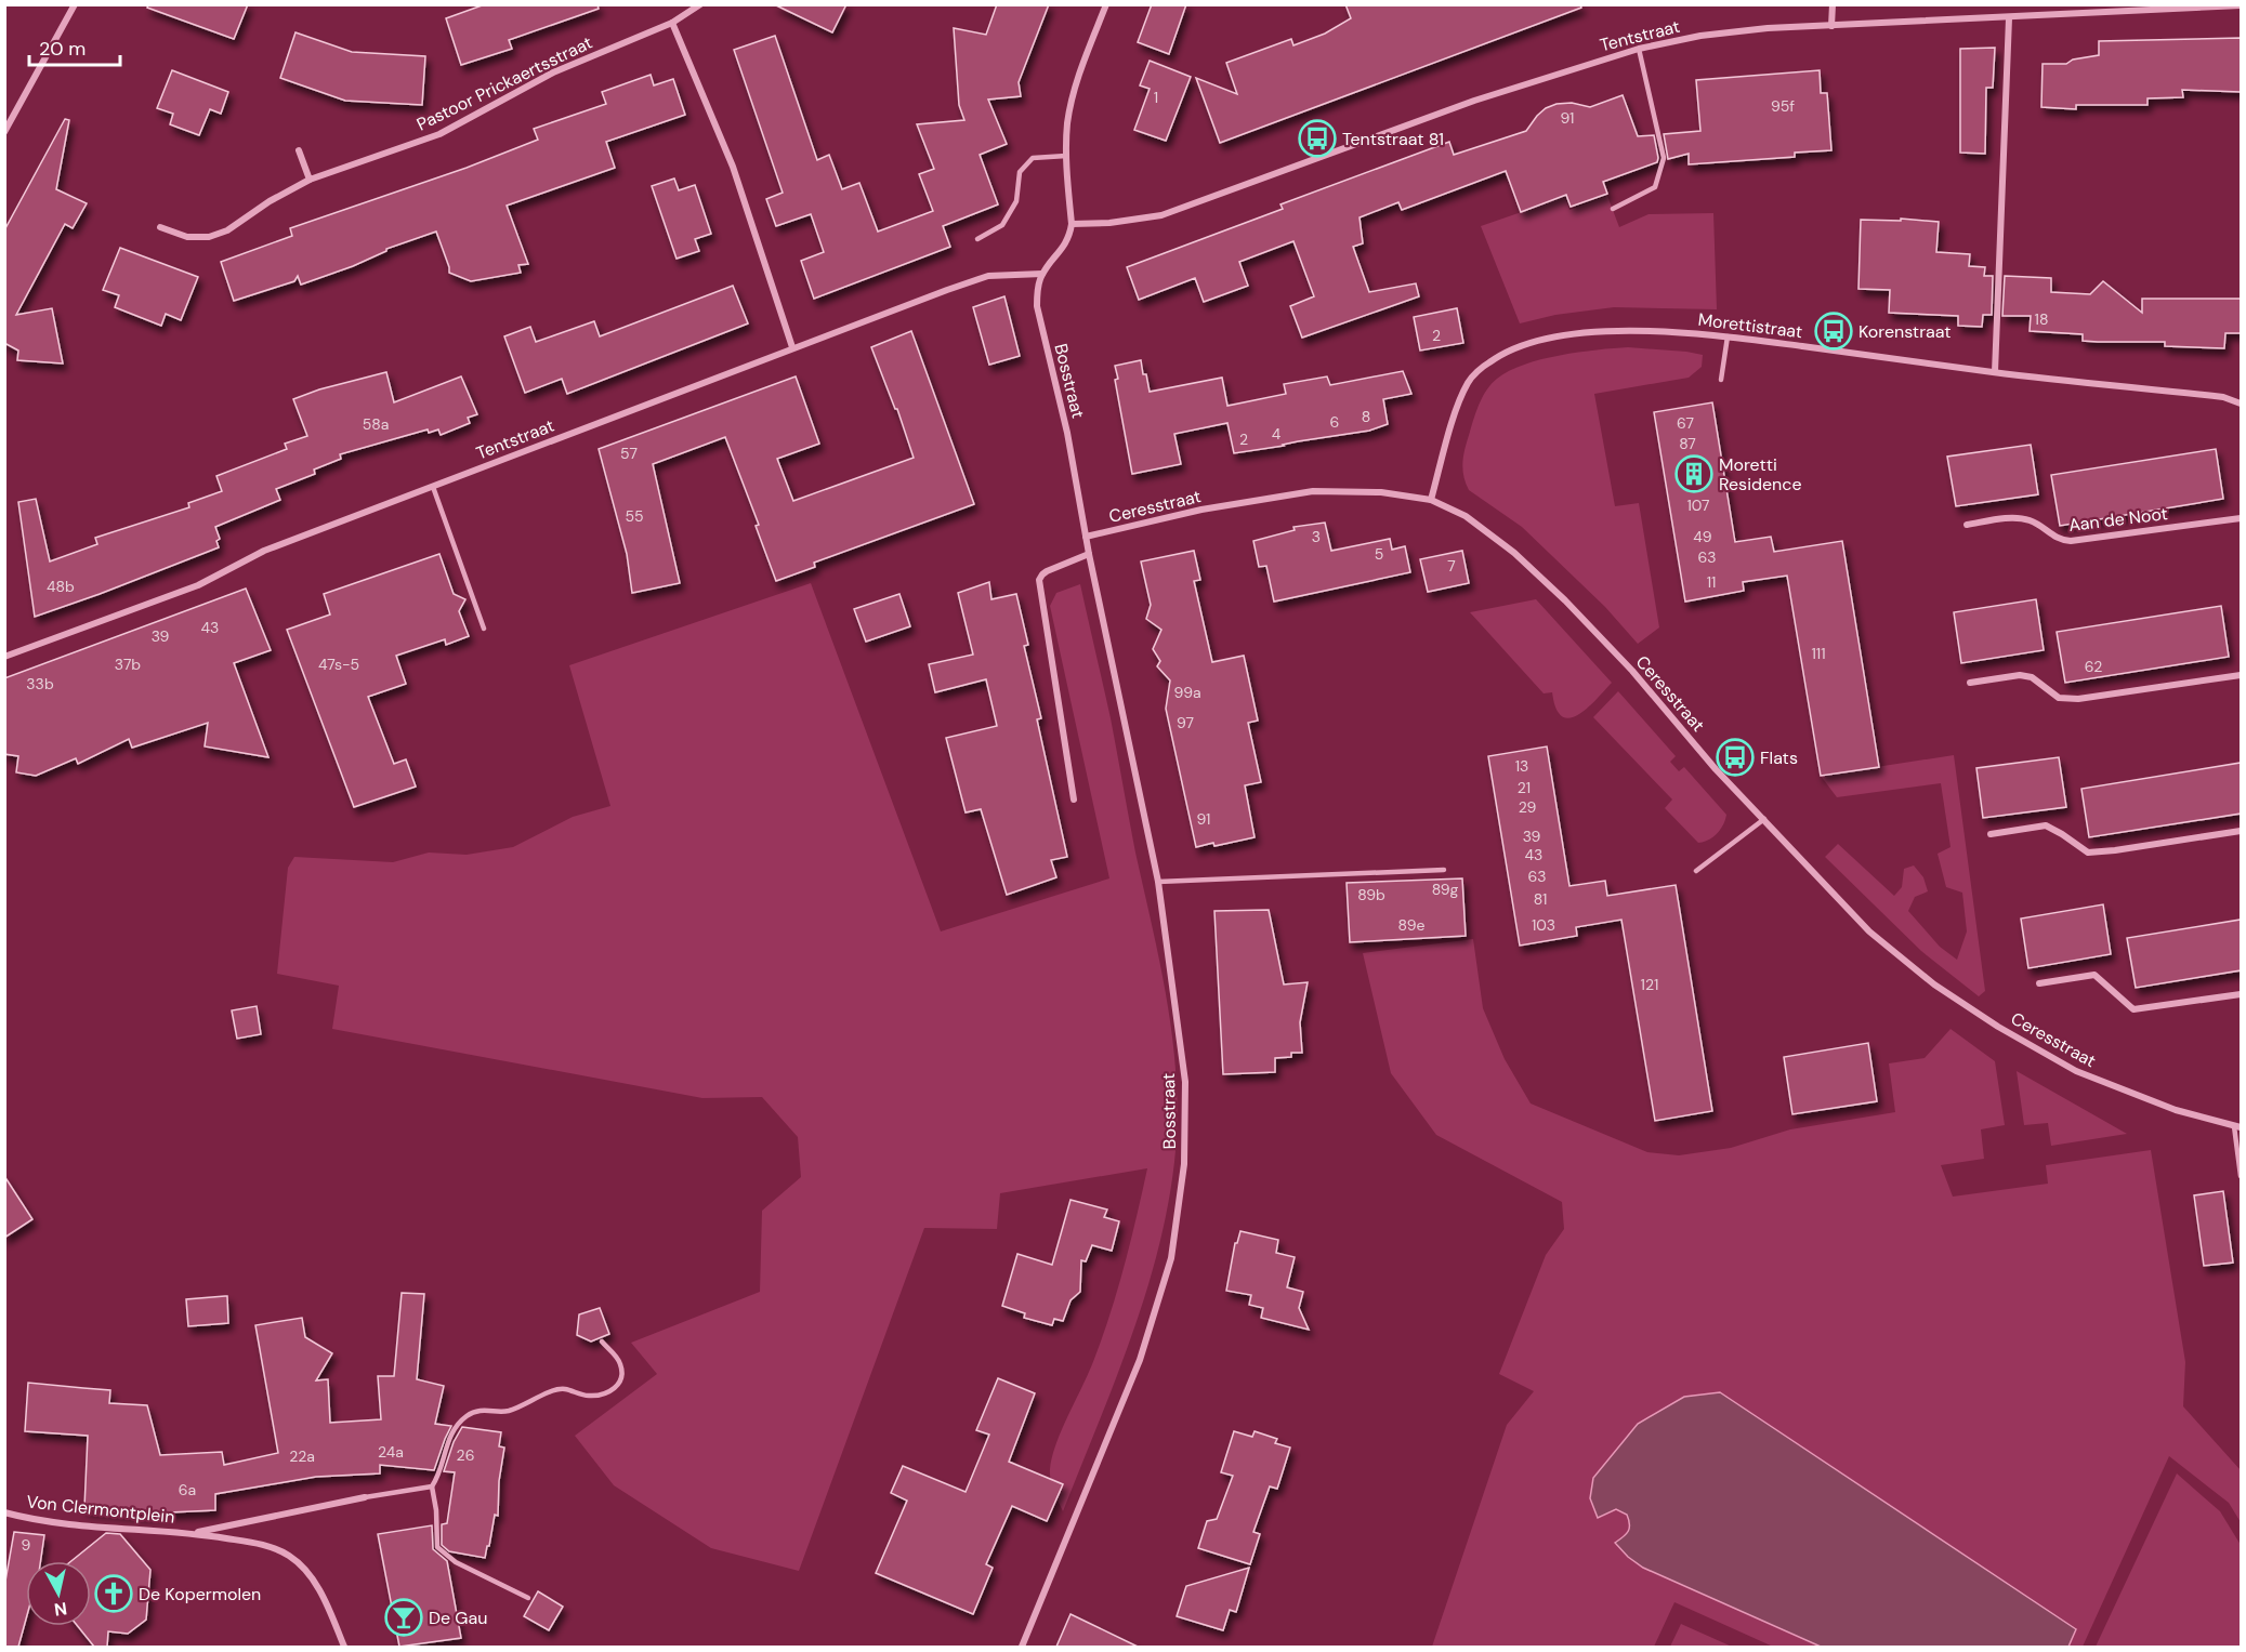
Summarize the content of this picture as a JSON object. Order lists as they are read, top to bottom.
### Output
{
  "streets": {
    "street": [
      "Tentstraat",
      "Pastoor Prickaertsstraat",
      "Morettistraat",
      "Bosstraat",
      "Ceresstraat",
      "Aan de Noot",
      "Von Clermontplein"
    ]
  },
  "crossings": [
    ["Tentstraat", "Bosstraat"],
    ["Morettistraat", "Ceresstraat"],
    ["Bosstraat", "Ceresstraat"]
  ],
  "places": {
    "bus stop": ["Tentstraat 81", "Korenstraat", "Flats"],
    "building": ["Moretti Residence"],
    "church": ["De Kopermolen"],
    "bar": ["De Gau"]
  },
  "house_numbers": [
    "1",
    "95f",
    "91",
    "18",
    "2",
    "8",
    "6",
    "67",
    "58a",
    "4",
    "2",
    "87",
    "57",
    "107",
    "55",
    "3",
    "49",
    "5",
    "63",
    "7",
    "11",
    "48b",
    "43",
    "39",
    "111",
    "37b",
    "47s-5",
    "62",
    "33b",
    "99a",
    "97",
    "13",
    "21",
    "29",
    "91",
    "39",
    "43",
    "63",
    "89g",
    "89b",
    "81",
    "89e",
    "103",
    "121",
    "24a",
    "26",
    "22a",
    "6a",
    "9"
  ],
  "scale_bar": "20 m",
  "north": "bottom"
}
